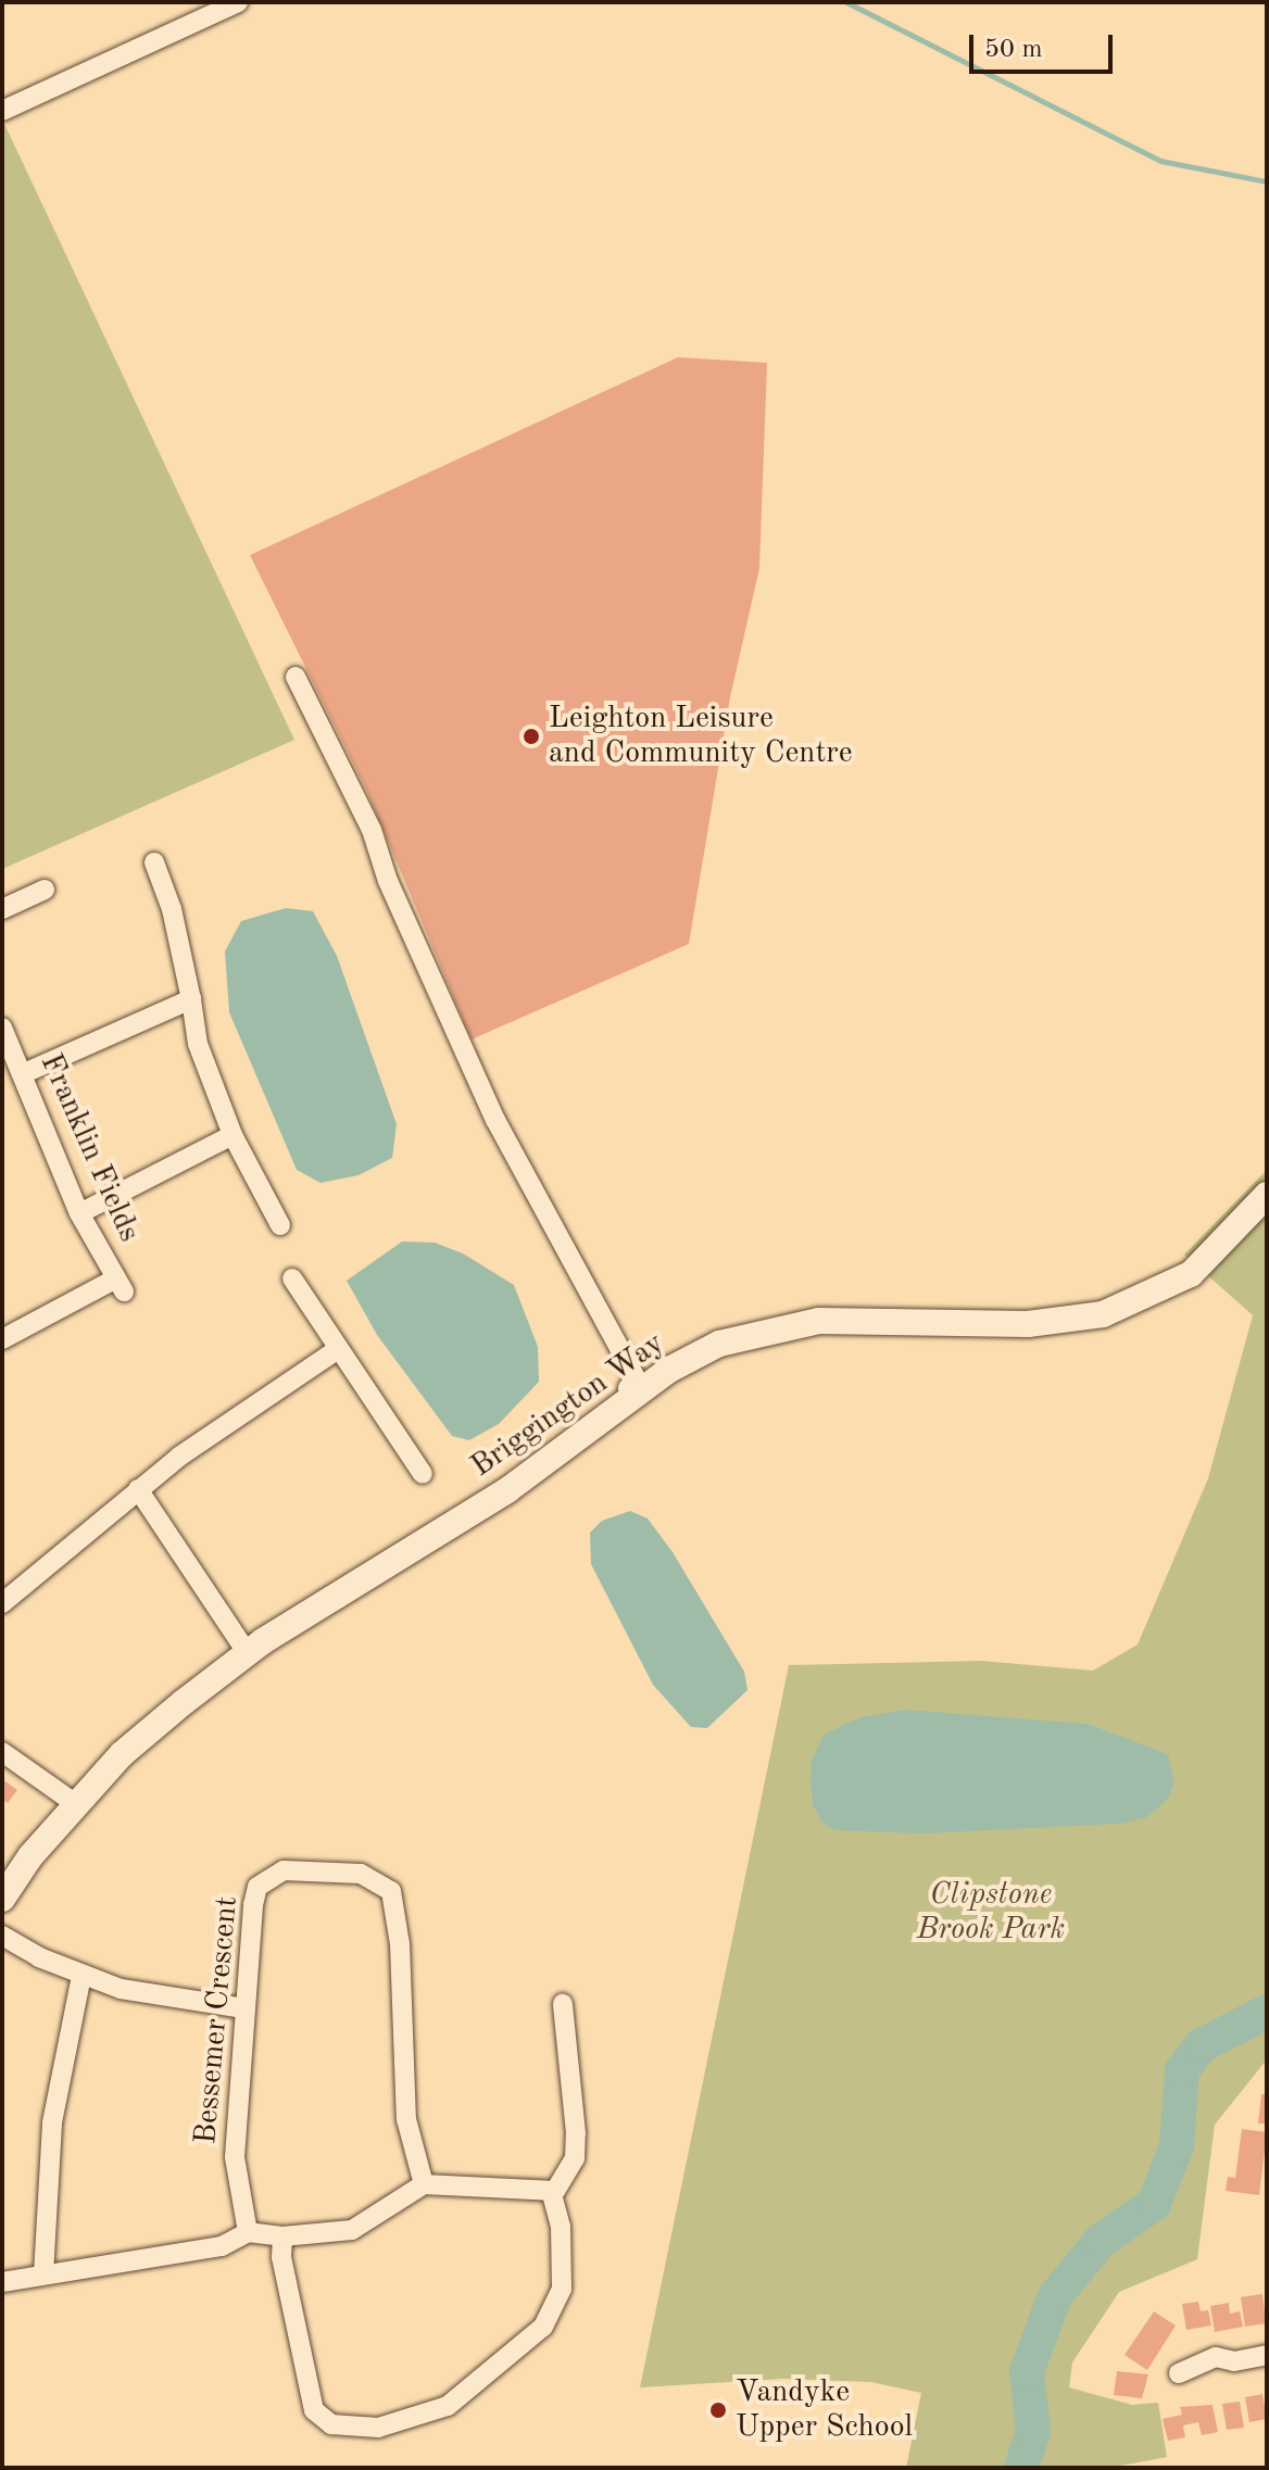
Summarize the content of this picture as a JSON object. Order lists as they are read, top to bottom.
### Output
{
  "streets": {
    "street": ["Franklin Fields", "Briggington Way", "Bessemer Crescent"]
  },
  "parks": ["Clipstone Brook Park"],
  "places": ["Leighton Leisure and Community Centre", "Vandyke Upper School"],
  "scale_bar": "50 m"
}
